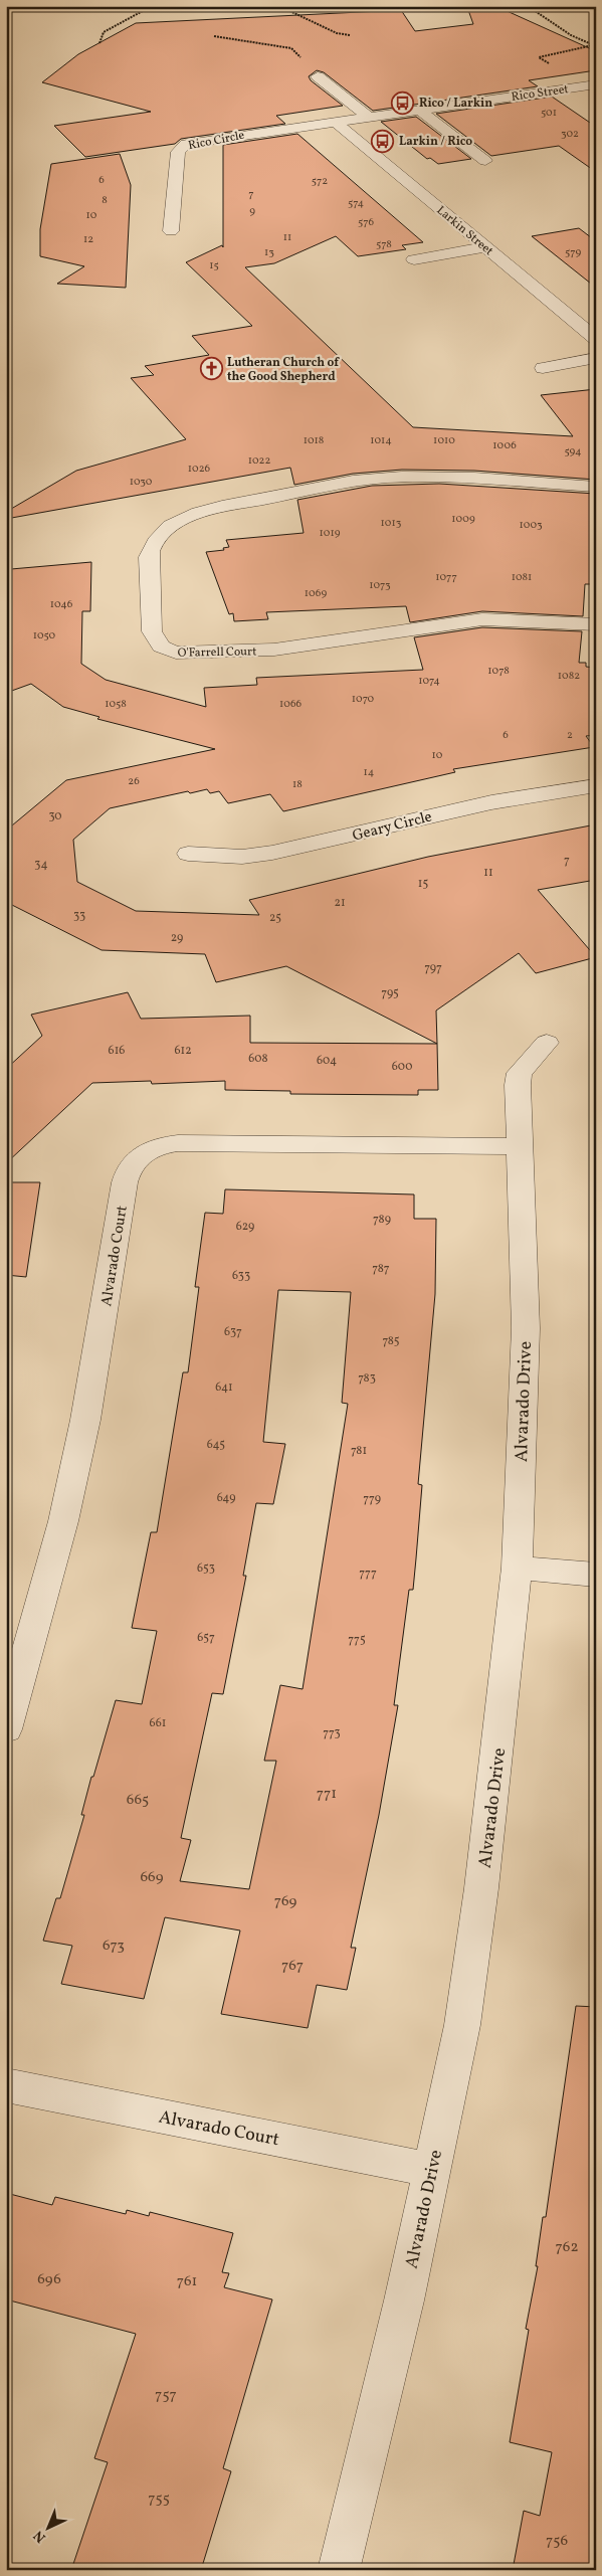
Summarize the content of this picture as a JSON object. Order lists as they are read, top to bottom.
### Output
{
  "streets": {
    "street": [
      "Rico Street",
      "Rico Circle",
      "Larkin Street",
      "O'Farrell Court",
      "Geary Circle",
      "Alvarado Court",
      "Alvarado Drive"
    ]
  },
  "crossings": [
    ["Rico Street", "Rico Circle"],
    ["Rico Street", "Larkin Street"],
    ["Rico Circle", "Larkin Street"],
    ["Alvarado Court", "Alvarado Drive"]
  ],
  "places": {
    "bus stop": ["Rico / Larkin", "Larkin / Rico"],
    "church": ["Lutheran Church of the Good Shepherd"]
  },
  "house_numbers": [
    "501",
    "302",
    "6",
    "572",
    "7",
    "8",
    "574",
    "9",
    "10",
    "576",
    "11",
    "12",
    "578",
    "13",
    "579",
    "15",
    "1018",
    "1014",
    "1010",
    "1006",
    "594",
    "1022",
    "1026",
    "1030",
    "1009",
    "1013",
    "1003",
    "1019",
    "1077",
    "1081",
    "1073",
    "1069",
    "1046",
    "1050",
    "1078",
    "1082",
    "1074",
    "1070",
    "1058",
    "1066",
    "6",
    "2",
    "10",
    "14",
    "26",
    "18",
    "30",
    "7",
    "34",
    "11",
    "15",
    "21",
    "33",
    "25",
    "29",
    "797",
    "795",
    "616",
    "612",
    "608",
    "604",
    "600",
    "789",
    "629",
    "787",
    "633",
    "637",
    "785",
    "783",
    "641",
    "645",
    "781",
    "649",
    "779",
    "653",
    "777",
    "657",
    "775",
    "661",
    "773",
    "771",
    "665",
    "669",
    "769",
    "673",
    "767",
    "762",
    "696",
    "761",
    "757",
    "755",
    "756"
  ],
  "north": "bottom left"
}
